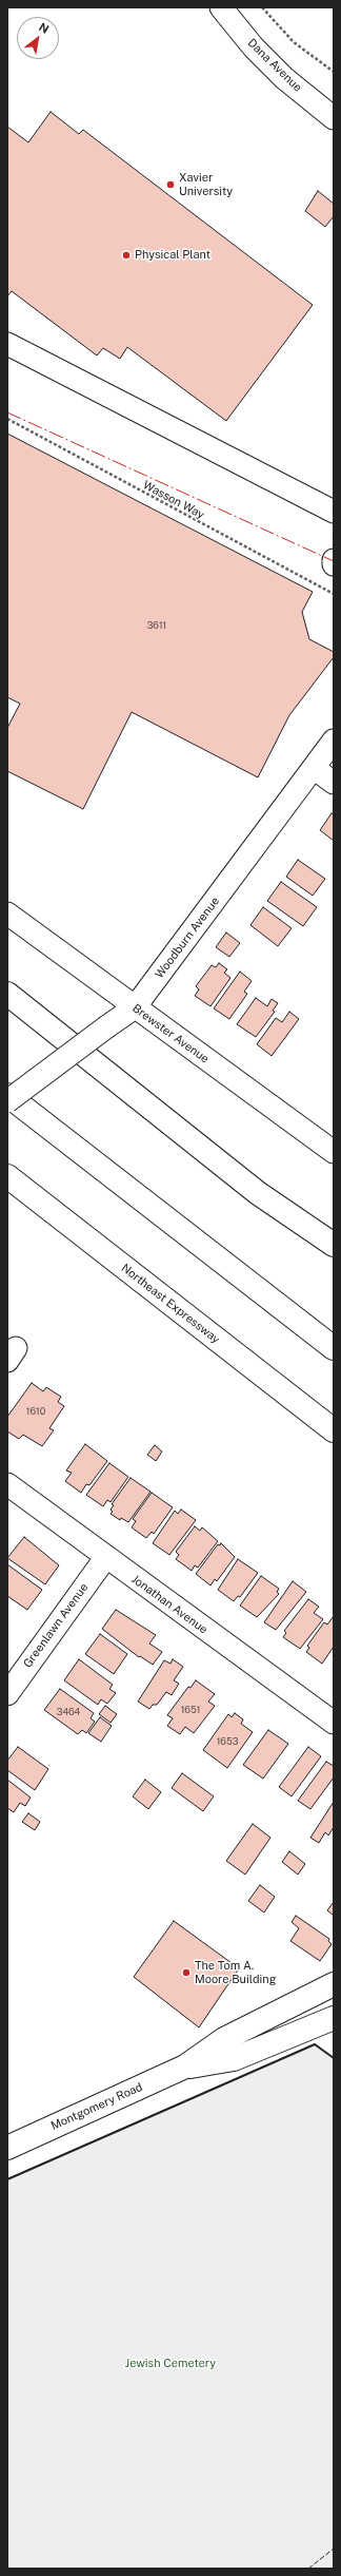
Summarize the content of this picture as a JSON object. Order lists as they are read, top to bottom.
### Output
{
  "streets": {
    "main road": ["Northeast Expressway", "Montgomery Road"],
    "street": [
      "Dana Avenue",
      "Woodburn Avenue",
      "Brewster Avenue",
      "Jonathan Avenue",
      "Greenlawn Avenue"
    ],
    "path": ["Wasson Way"]
  },
  "crossings": [
    ["Woodburn Avenue", "Brewster Avenue"],
    ["Jonathan Avenue", "Greenlawn Avenue"]
  ],
  "parks": ["Jewish Cemetery"],
  "places": ["Xavier University", "Physical Plant", "The Tom A. Moore Building"],
  "house_numbers": [
    "3611",
    "1610",
    "1651",
    "3464",
    "1653"
  ],
  "north": "top right"
}
